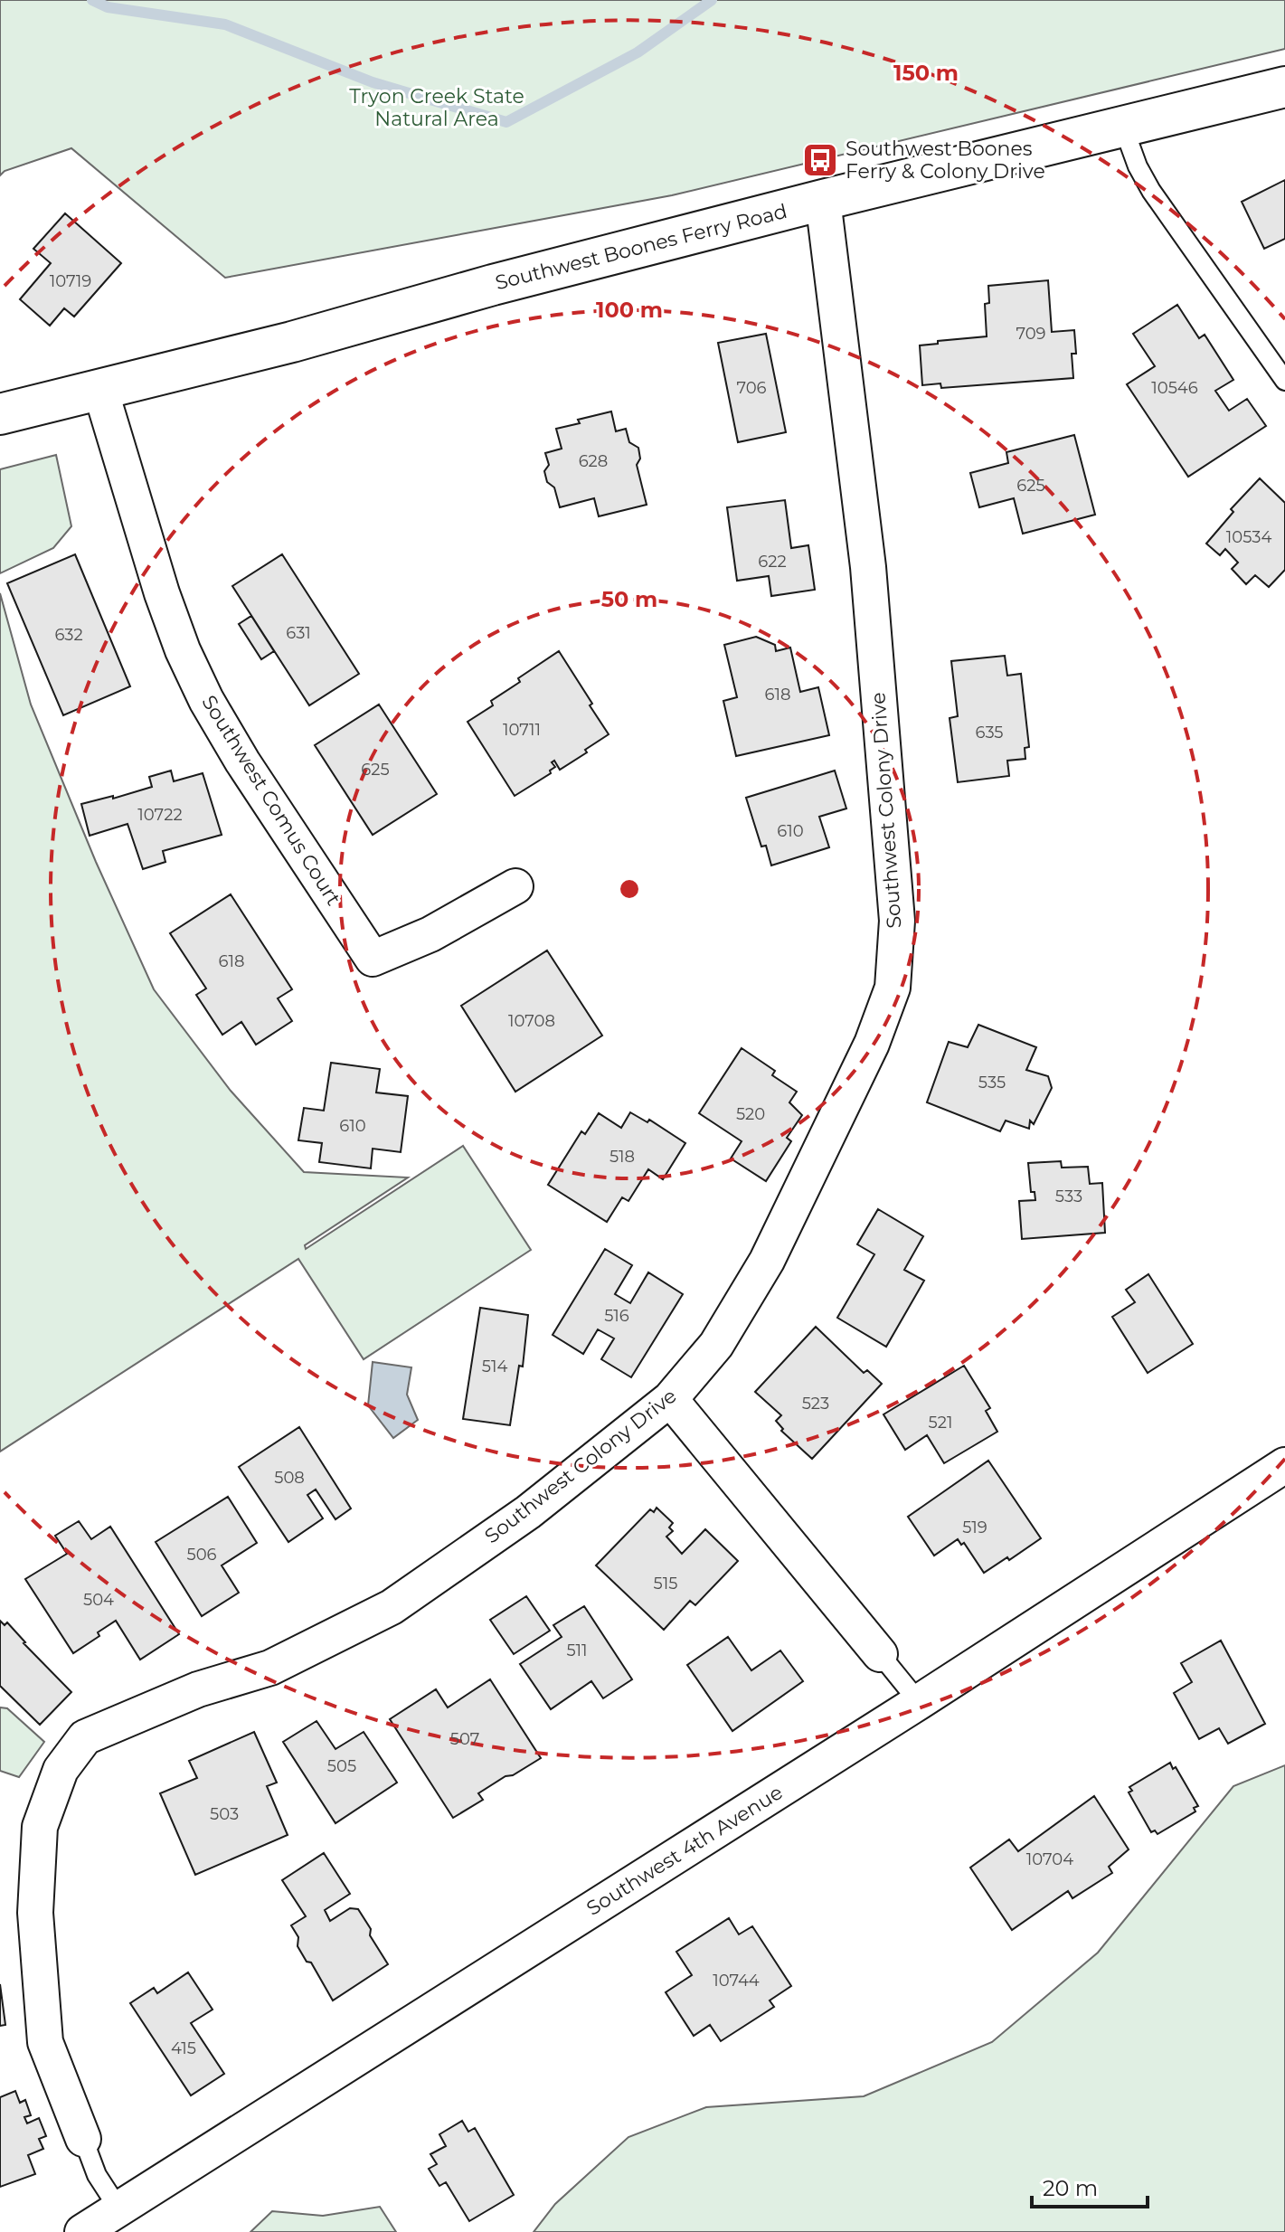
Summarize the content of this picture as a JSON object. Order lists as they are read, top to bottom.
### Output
{
  "streets": {
    "main road": ["Southwest Boones Ferry Road"],
    "street": ["Southwest Comus Court", "Southwest Colony Drive", "Southwest 4th Avenue"]
  },
  "crossings": [
    ["Southwest Boones Ferry Road", "Southwest Comus Court"],
    ["Southwest Boones Ferry Road", "Southwest Colony Drive"],
    ["Southwest Colony Drive", "Southwest 4th Avenue"]
  ],
  "parks": ["Tryon Creek State Natural Area"],
  "places": {
    "bus stop": ["Southwest Boones Ferry & Colony Drive"]
  },
  "house_numbers": [
    "10719",
    "709",
    "706",
    "10546",
    "628",
    "625",
    "10534",
    "622",
    "631",
    "632",
    "618",
    "10711",
    "635",
    "625",
    "10722",
    "610",
    "618",
    "10708",
    "535",
    "520",
    "610",
    "518",
    "533",
    "516",
    "514",
    "523",
    "521",
    "508",
    "519",
    "506",
    "515",
    "504",
    "511",
    "507",
    "505",
    "503",
    "10704",
    "10744",
    "415"
  ],
  "scale_bar": "20 m",
  "rings": ["150 m", "100 m", "50 m"]
}
